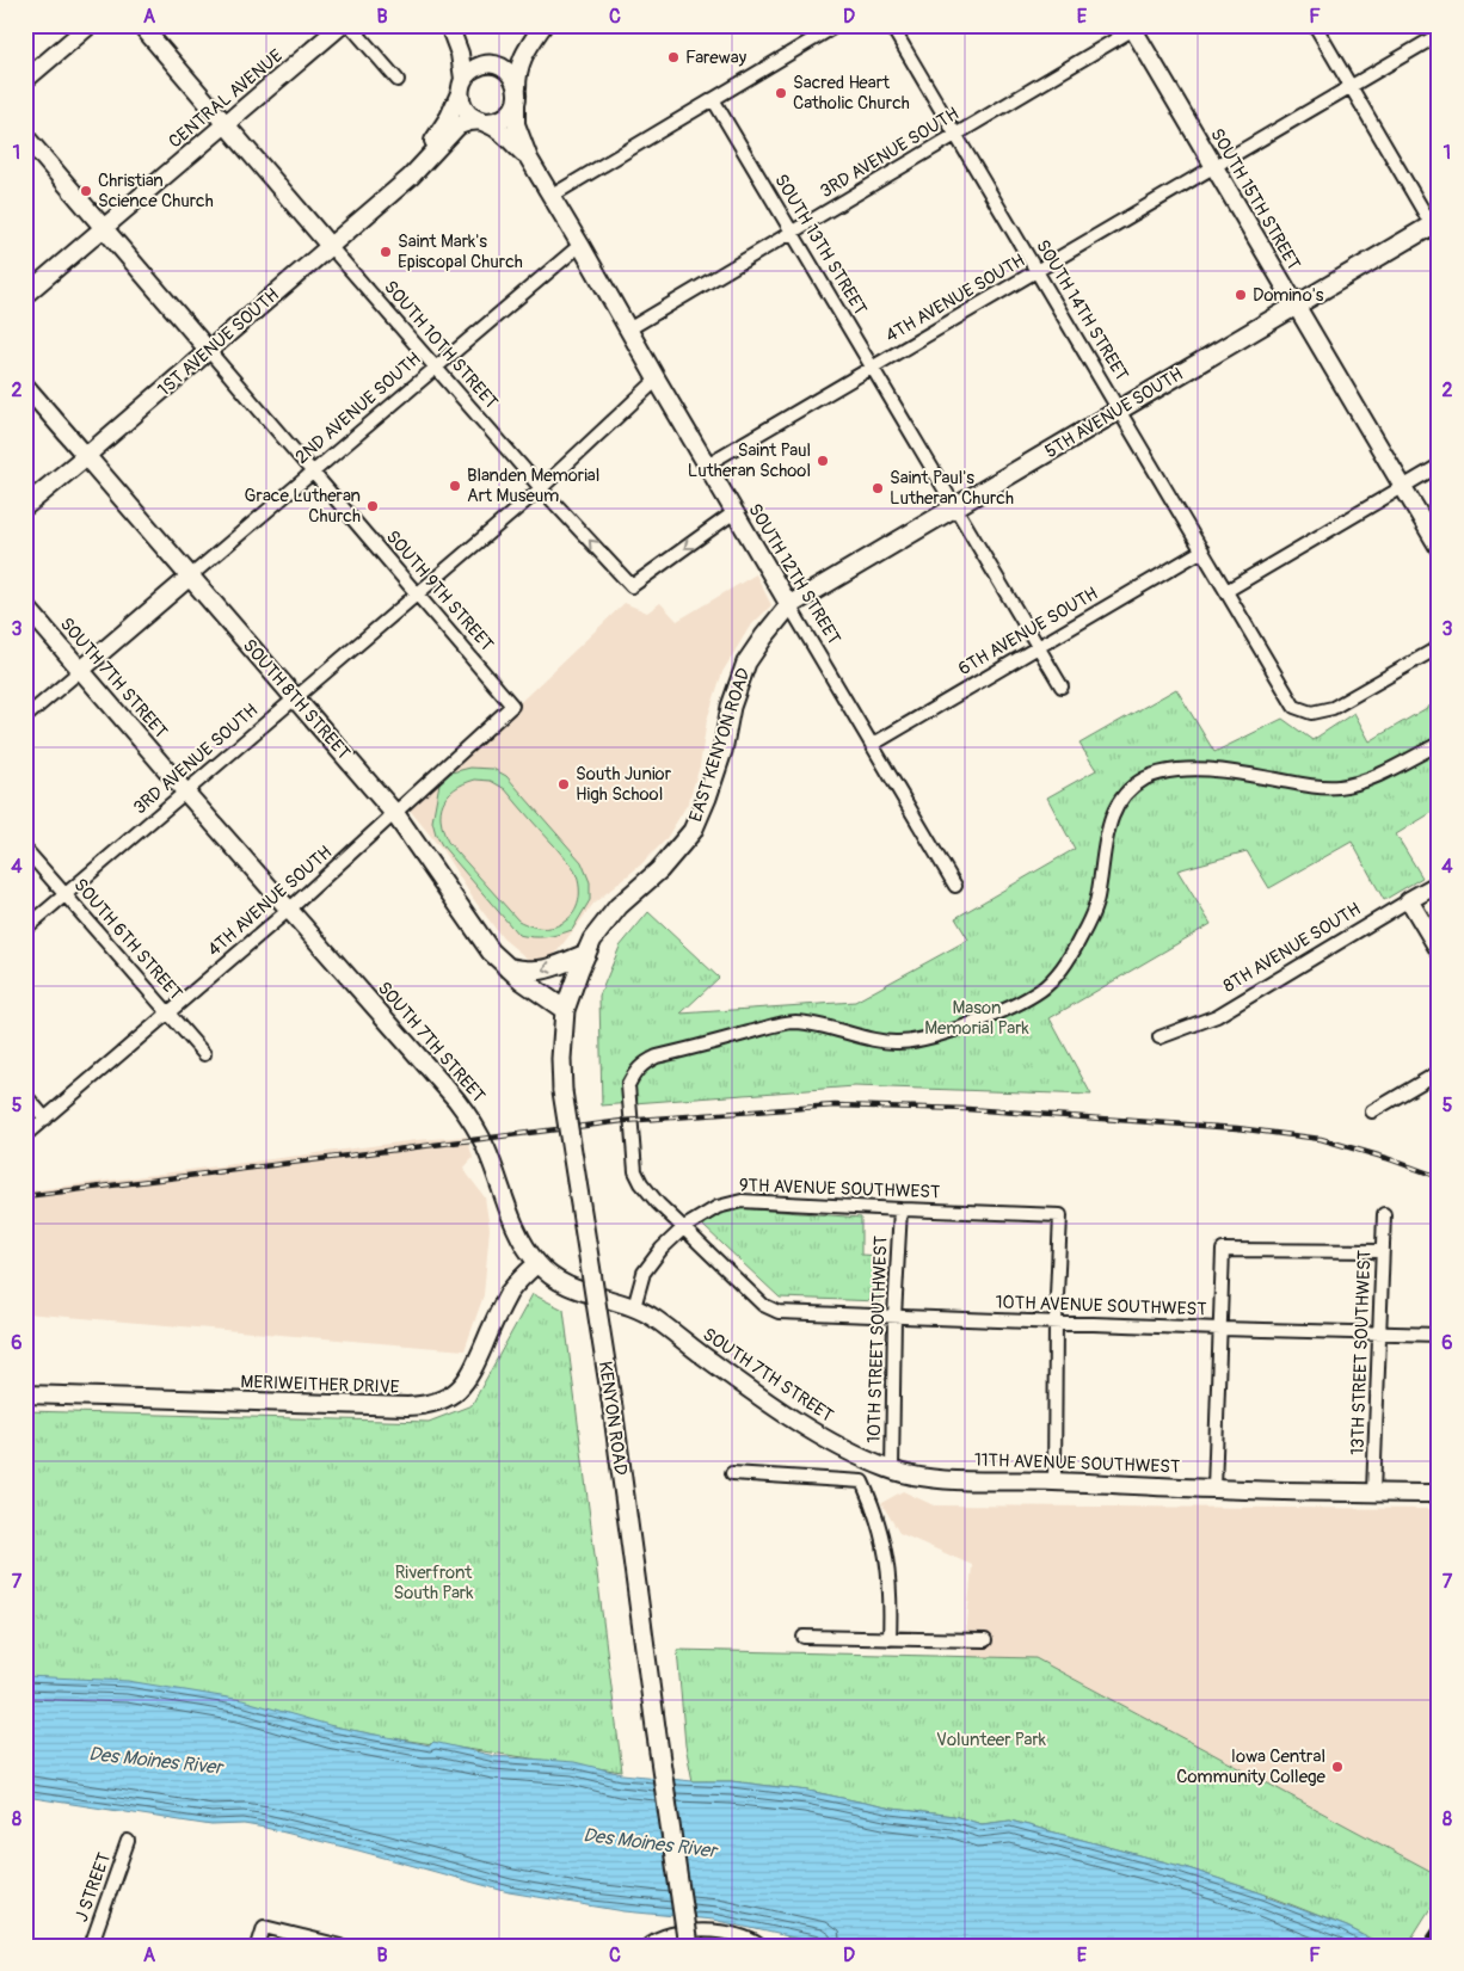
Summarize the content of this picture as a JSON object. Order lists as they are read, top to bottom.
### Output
{
  "streets": {
    "main road": [
      "1ST AVENUE SOUTH",
      "5TH AVENUE SOUTH",
      "SOUTH 8TH STREET",
      "EAST KENYON ROAD",
      "KENYON ROAD"
    ],
    "street": [
      "CENTRAL AVENUE",
      "3RD AVENUE SOUTH",
      "SOUTH 15TH STREET",
      "SOUTH 13TH STREET",
      "4TH AVENUE SOUTH",
      "SOUTH 14TH STREET",
      "SOUTH 10TH STREET",
      "2ND AVENUE SOUTH",
      "SOUTH 12TH STREET",
      "SOUTH 9TH STREET",
      "6TH AVENUE SOUTH",
      "SOUTH 7TH STREET",
      "SOUTH 6TH STREET",
      "8TH AVENUE SOUTH",
      "9TH AVENUE SOUTHWEST",
      "10TH AVENUE SOUTHWEST",
      "10TH STREET SOUTHWEST",
      "13TH STREET SOUTHWEST",
      "MERIWEITHER DRIVE",
      "11TH AVENUE SOUTHWEST",
      "J STREET"
    ]
  },
  "crossings": [
    ["CENTRAL AVENUE", "SOUTH 10TH STREET"],
    ["CENTRAL AVENUE", "SOUTH 9TH STREET"],
    ["3RD AVENUE SOUTH", "SOUTH 15TH STREET"],
    ["3RD AVENUE SOUTH", "SOUTH 13TH STREET"],
    ["3RD AVENUE SOUTH", "SOUTH 14TH STREET"],
    ["3RD AVENUE SOUTH", "SOUTH 10TH STREET"],
    ["3RD AVENUE SOUTH", "SOUTH 12TH STREET"],
    ["3RD AVENUE SOUTH", "SOUTH 9TH STREET"],
    ["3RD AVENUE SOUTH", "SOUTH 7TH STREET"],
    ["3RD AVENUE SOUTH", "SOUTH 8TH STREET"],
    ["3RD AVENUE SOUTH", "SOUTH 6TH STREET"],
    ["SOUTH 15TH STREET", "4TH AVENUE SOUTH"],
    ["SOUTH 15TH STREET", "5TH AVENUE SOUTH"],
    ["SOUTH 13TH STREET", "4TH AVENUE SOUTH"],
    ["SOUTH 13TH STREET", "5TH AVENUE SOUTH"],
    ["SOUTH 13TH STREET", "6TH AVENUE SOUTH"],
    ["4TH AVENUE SOUTH", "SOUTH 14TH STREET"],
    ["4TH AVENUE SOUTH", "SOUTH 12TH STREET"],
    ["4TH AVENUE SOUTH", "SOUTH 9TH STREET"],
    ["4TH AVENUE SOUTH", "SOUTH 7TH STREET"],
    ["4TH AVENUE SOUTH", "SOUTH 8TH STREET"],
    ["4TH AVENUE SOUTH", "SOUTH 6TH STREET"],
    ["SOUTH 14TH STREET", "5TH AVENUE SOUTH"],
    ["SOUTH 14TH STREET", "6TH AVENUE SOUTH"],
    ["1ST AVENUE SOUTH", "SOUTH 10TH STREET"],
    ["1ST AVENUE SOUTH", "SOUTH 12TH STREET"],
    ["1ST AVENUE SOUTH", "SOUTH 9TH STREET"],
    ["1ST AVENUE SOUTH", "SOUTH 8TH STREET"],
    ["SOUTH 10TH STREET", "2ND AVENUE SOUTH"],
    ["SOUTH 10TH STREET", "SOUTH 12TH STREET"],
    ["2ND AVENUE SOUTH", "SOUTH 12TH STREET"],
    ["2ND AVENUE SOUTH", "SOUTH 9TH STREET"],
    ["2ND AVENUE SOUTH", "SOUTH 7TH STREET"],
    ["2ND AVENUE SOUTH", "SOUTH 8TH STREET"],
    ["5TH AVENUE SOUTH", "SOUTH 12TH STREET"],
    ["5TH AVENUE SOUTH", "EAST KENYON ROAD"],
    ["SOUTH 12TH STREET", "6TH AVENUE SOUTH"],
    ["SOUTH 12TH STREET", "EAST KENYON ROAD"],
    ["SOUTH 7TH STREET", "9TH AVENUE SOUTHWEST"],
    ["SOUTH 7TH STREET", "MERIWEITHER DRIVE"],
    ["SOUTH 7TH STREET", "11TH AVENUE SOUTHWEST"],
    ["SOUTH 8TH STREET", "KENYON ROAD"],
    ["EAST KENYON ROAD", "KENYON ROAD"],
    ["9TH AVENUE SOUTHWEST", "10TH AVENUE SOUTHWEST"],
    ["9TH AVENUE SOUTHWEST", "10TH STREET SOUTHWEST"],
    ["10TH AVENUE SOUTHWEST", "10TH STREET SOUTHWEST"],
    ["10TH AVENUE SOUTHWEST", "13TH STREET SOUTHWEST"],
    ["10TH STREET SOUTHWEST", "11TH AVENUE SOUTHWEST"],
    ["13TH STREET SOUTHWEST", "11TH AVENUE SOUTHWEST"]
  ],
  "water": ["Des Moines River"],
  "parks": ["Mason Memorial Park", "Riverfront South Park", "Volunteer Park"],
  "places": [
    "Fareway",
    "Sacred Heart Catholic Church",
    "Christian Science Church",
    "Saint Mark's Episcopal Church",
    "Domino's",
    "Saint Paul Lutheran School",
    "Blanden Memorial Art Museum",
    "Saint Paul's Lutheran Church",
    "Grace Lutheran Church",
    "South Junior High School",
    "Iowa Central Community College"
  ],
  "grid": {
    "columns": [
      "A",
      "B",
      "C",
      "D",
      "E",
      "F"
    ],
    "rows": [
      "1",
      "2",
      "3",
      "4",
      "5",
      "6",
      "7",
      "8"
    ]
  }
}
